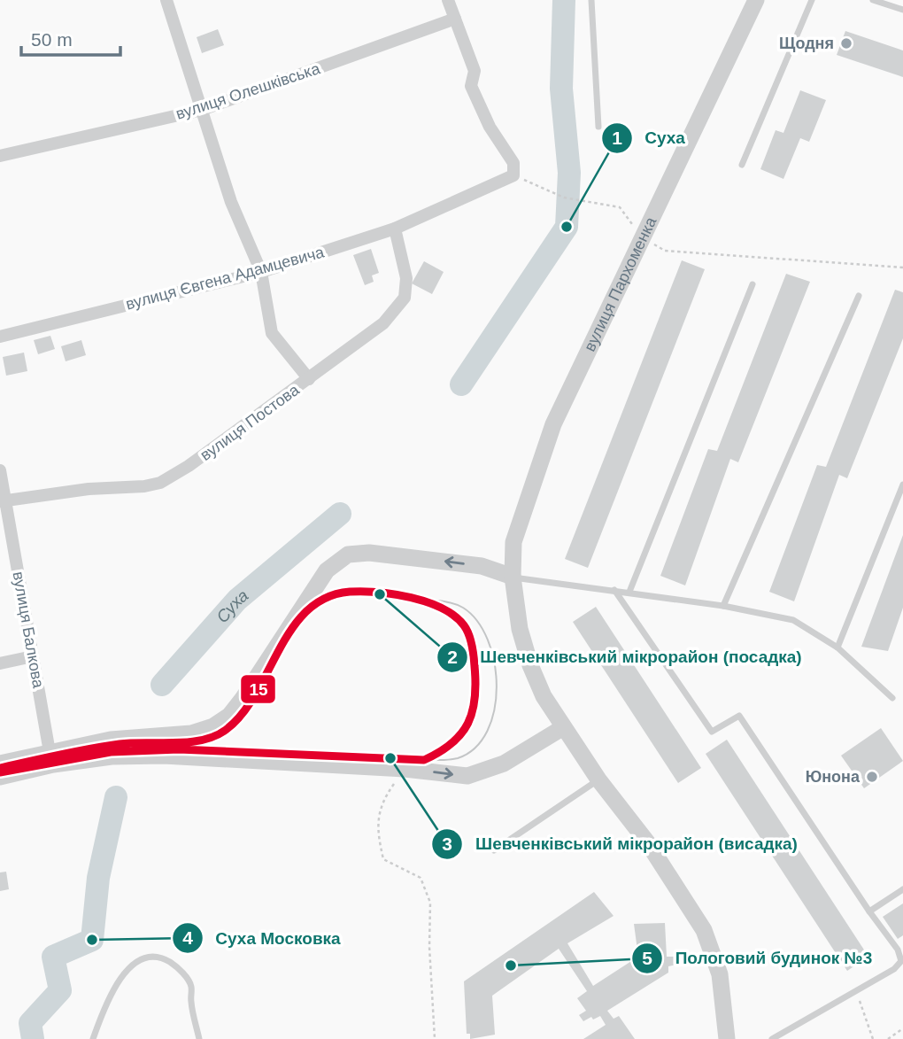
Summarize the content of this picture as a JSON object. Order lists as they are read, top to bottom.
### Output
{
  "streets": {
    "street": [
      "вулиця Олешківська",
      "вулиця Євгена Адамцевича",
      "вулиця Пархоменка",
      "вулиця Постова",
      "вулиця Балкова"
    ]
  },
  "crossings": [
    ["вулиця Євгена Адамцевича", "вулиця Постова"],
    ["вулиця Постова", "вулиця Балкова"]
  ],
  "water": ["Суха"],
  "places": [
    "Щодня",
    "Суха",
    "Шевченківський мікрорайон (посадка)",
    "Шевченківський мікрорайон (висадка)",
    "Юнона",
    "Суха Московка",
    "Пологовий будинок №3"
  ],
  "lines": ["transit line 15"],
  "scale_bar": "50 m"
}
